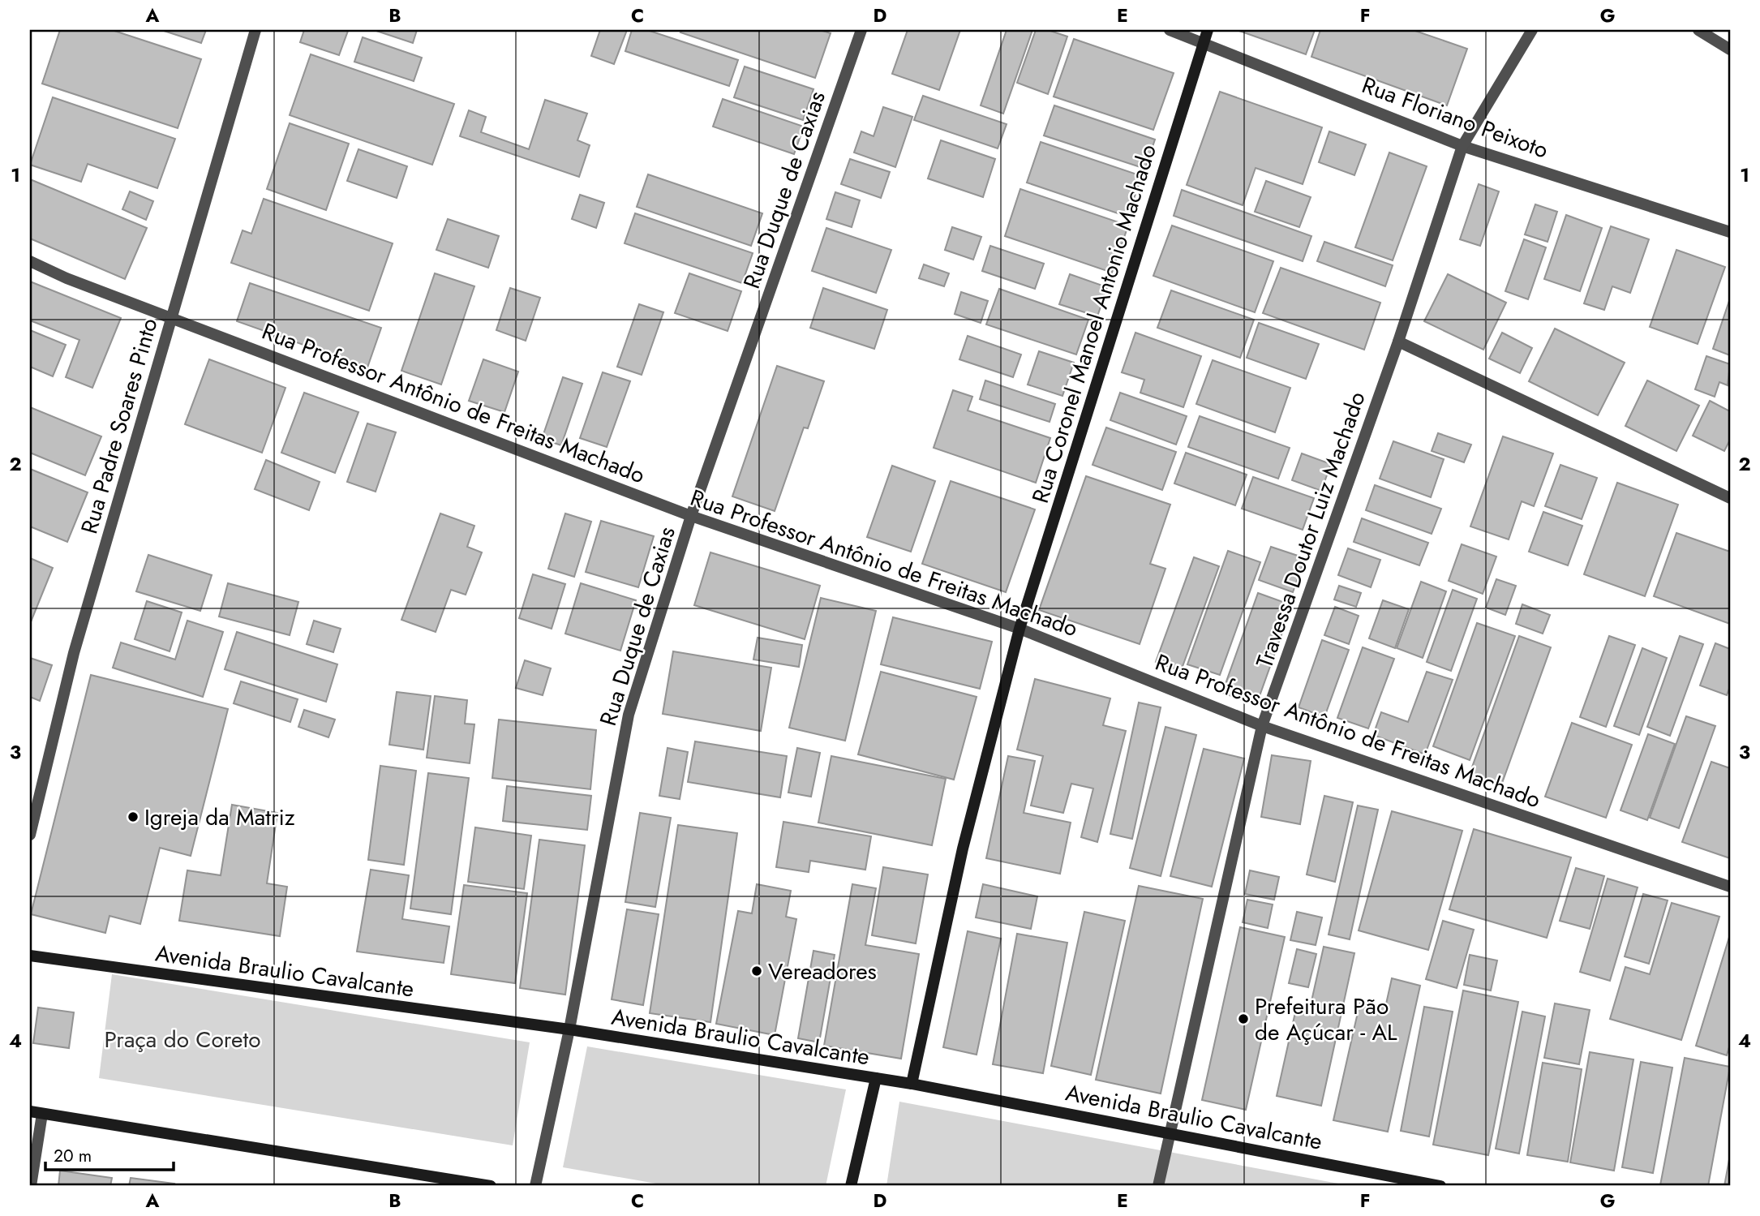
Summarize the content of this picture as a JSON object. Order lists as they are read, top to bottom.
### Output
{
  "streets": {
    "street": [
      "Rua Floriano Peixoto",
      "Rua Duque de Caxias",
      "Rua Coronel Manoel Antonio Machado",
      "Rua Professor Antônio de Freitas Machado",
      "Rua Padre Soares Pinto",
      "Travessa Doutor Luiz Machado",
      "Avenida Braulio Cavalcante"
    ]
  },
  "crossings": [
    ["Rua Floriano Peixoto", "Rua Coronel Manoel Antonio Machado"],
    ["Rua Floriano Peixoto", "Travessa Doutor Luiz Machado"],
    ["Rua Duque de Caxias", "Rua Professor Antônio de Freitas Machado"],
    ["Rua Duque de Caxias", "Avenida Braulio Cavalcante"],
    ["Rua Coronel Manoel Antonio Machado", "Rua Professor Antônio de Freitas Machado"],
    ["Rua Coronel Manoel Antonio Machado", "Avenida Braulio Cavalcante"],
    ["Rua Professor Antônio de Freitas Machado", "Rua Padre Soares Pinto"],
    ["Rua Professor Antônio de Freitas Machado", "Travessa Doutor Luiz Machado"],
    ["Travessa Doutor Luiz Machado", "Avenida Braulio Cavalcante"]
  ],
  "parks": ["Praça do Coreto"],
  "places": ["Igreja da Matriz", "Vereadores", "Prefeitura Pão de Açúcar - AL"],
  "scale_bar": "20 m",
  "grid": {
    "columns": [
      "A",
      "B",
      "C",
      "D",
      "E",
      "F",
      "G"
    ],
    "rows": [
      "1",
      "2",
      "3",
      "4"
    ]
  }
}
